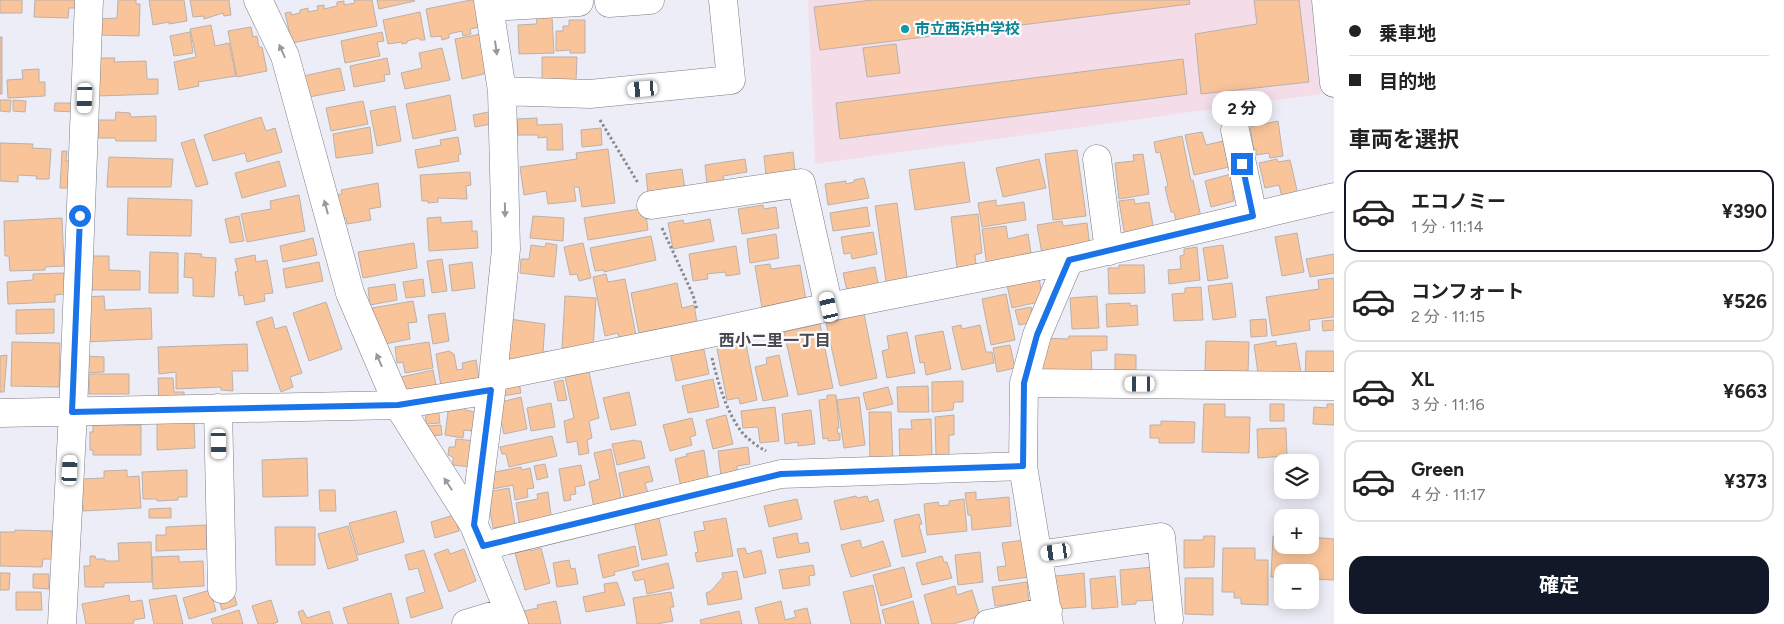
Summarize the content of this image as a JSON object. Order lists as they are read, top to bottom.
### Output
{
  "districts": ["西小二里一丁目"],
  "places": ["市立西浜中学校"],
  "page": {
    "banner": ["乗車地", "目的地"],
    "bubble": "2 分",
    "heading": "車両を選択",
    "list": [
      {
        "name": "エコノミー",
        "note": "1 分 · 11:14",
        "value": "¥390"
      },
      {
        "name": "コンフォート",
        "note": "2 分 · 11:15",
        "value": "¥526"
      },
      {
        "name": "XL",
        "note": "3 分 · 11:16",
        "value": "¥663"
      },
      {
        "name": "Green",
        "note": "4 分 · 11:17",
        "value": "¥373"
      }
    ],
    "map_buttons": ["+", "−"],
    "buttons": "確定"
  }
}
